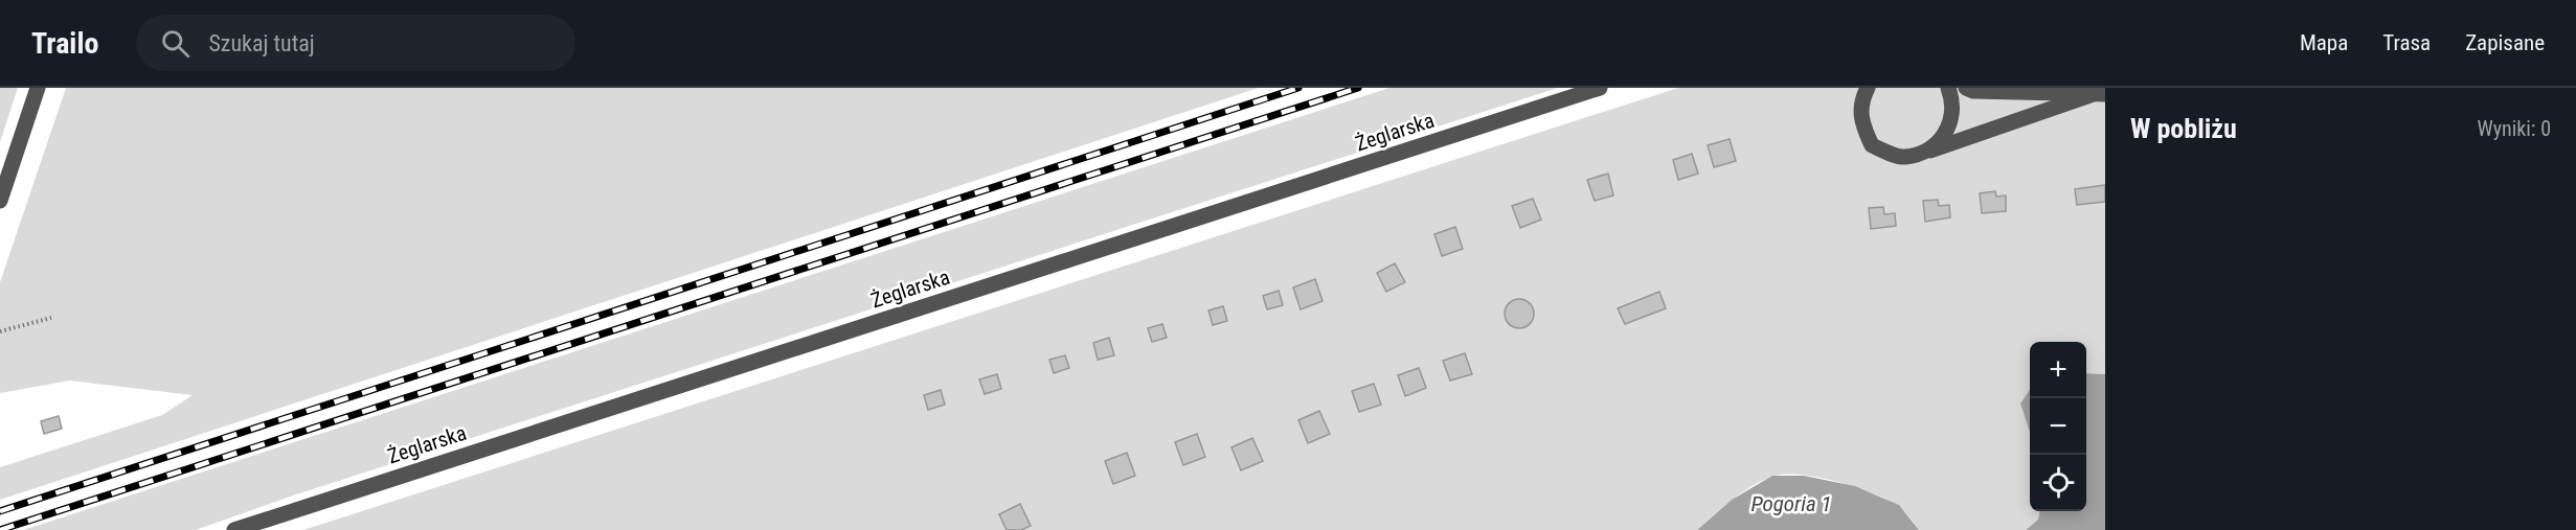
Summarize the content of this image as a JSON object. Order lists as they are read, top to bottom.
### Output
{
  "streets": {
    "street": ["Żeglarska"]
  },
  "water": ["Pogoria 1"],
  "page": {
    "header": "Trailo",
    "search": "Szukaj tutaj",
    "nav": ["Mapa", "Trasa", "Zapisane"],
    "heading": ["W pobliżu", "Wyniki: 0"],
    "map_buttons": ["+", "−"]
  }
}
